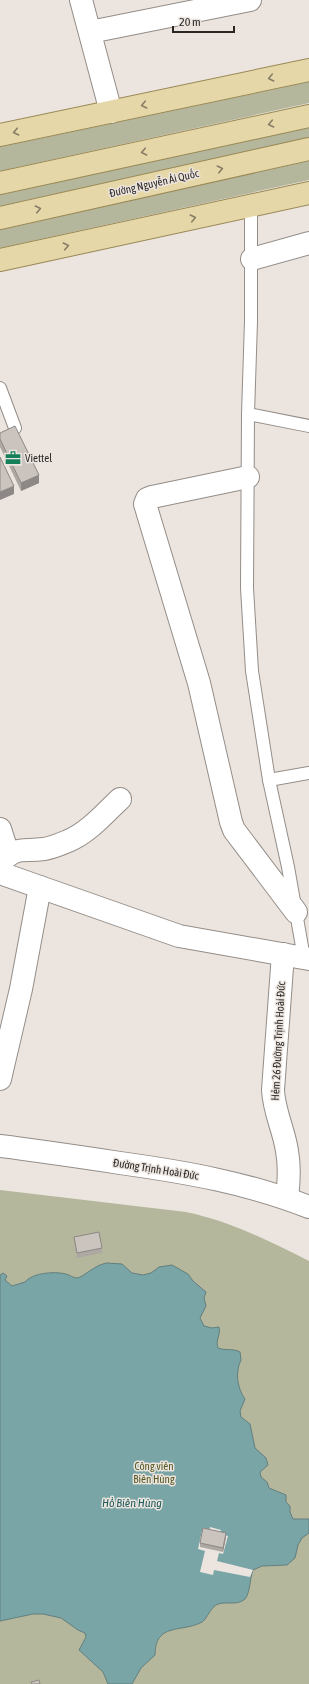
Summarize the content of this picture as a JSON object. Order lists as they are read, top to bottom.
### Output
{
  "streets": {
    "main road": ["Đường Nguyễn Ái Quốc"],
    "street": ["Hẻm 26 Đường Trịnh Hoài Đức", "Đường Trịnh Hoài Đức"]
  },
  "crossings": [
    ["Hẻm 26 Đường Trịnh Hoài Đức", "Đường Trịnh Hoài Đức"]
  ],
  "water": ["Hồ Biên Hùng"],
  "parks": ["Công viên Biên Hùng"],
  "places": {
    "office": ["Viettel"]
  },
  "scale_bar": "20 m"
}
